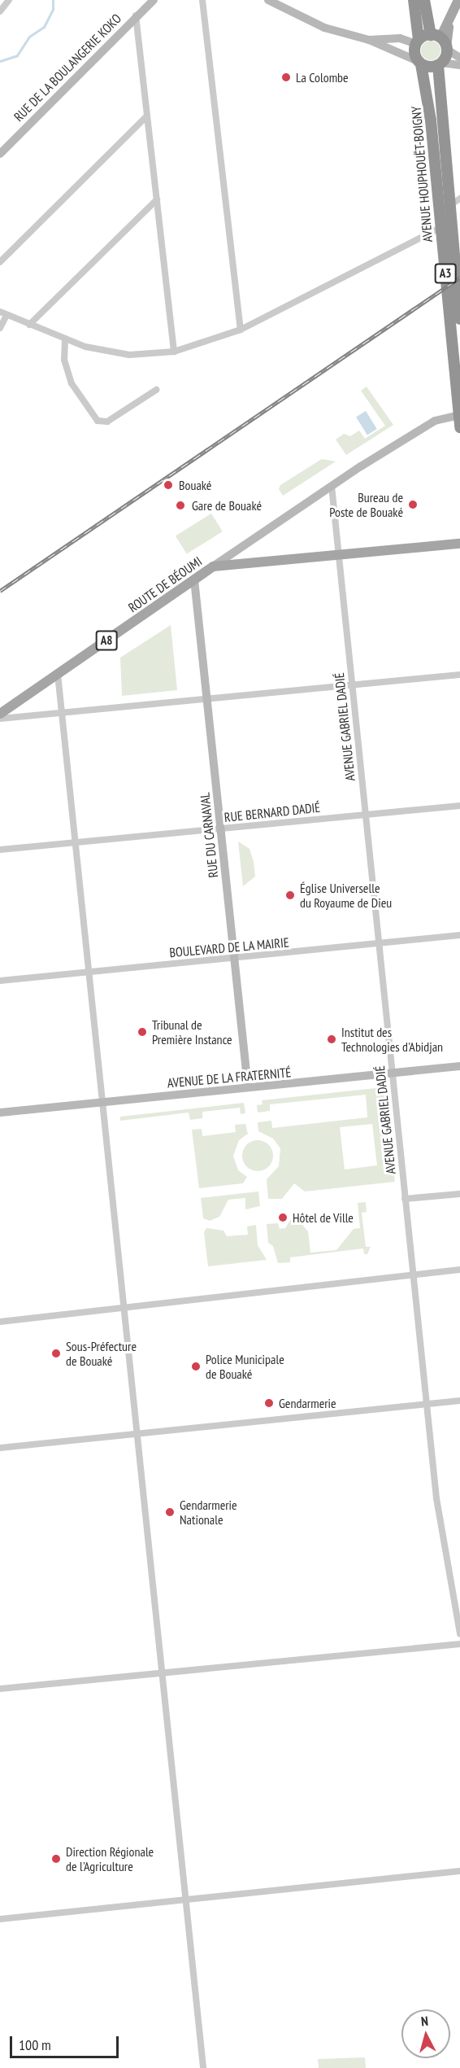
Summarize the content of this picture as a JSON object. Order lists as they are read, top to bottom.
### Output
{
  "streets": {
    "highway": ["AVENUE HOUPHOUËT-BOIGNY", "A3"],
    "main road": ["ROUTE DE BÉOUMI", "A8"],
    "street": [
      "RUE DE LA BOULANGERIE KOKO",
      "AVENUE GABRIEL DADIÉ",
      "RUE BERNARD DADIÉ",
      "RUE DU CARNAVAL",
      "BOULEVARD DE LA MAIRIE",
      "AVENUE DE LA FRATERNITÉ"
    ]
  },
  "crossings": [
    ["ROUTE DE BÉOUMI", "AVENUE GABRIEL DADIÉ"],
    ["ROUTE DE BÉOUMI", "RUE DU CARNAVAL"],
    ["AVENUE GABRIEL DADIÉ", "RUE BERNARD DADIÉ"],
    ["AVENUE GABRIEL DADIÉ", "BOULEVARD DE LA MAIRIE"],
    ["AVENUE GABRIEL DADIÉ", "AVENUE DE LA FRATERNITÉ"],
    ["RUE BERNARD DADIÉ", "RUE DU CARNAVAL"],
    ["RUE DU CARNAVAL", "BOULEVARD DE LA MAIRIE"],
    ["RUE DU CARNAVAL", "AVENUE DE LA FRATERNITÉ"]
  ],
  "places": [
    "La Colombe",
    "Bouaké",
    "Bureau de Poste de Bouaké",
    "Gare de Bouaké",
    "Église Universelle du Royaume de Dieu",
    "Tribunal de Première Instance",
    "Institut des Technologies d'Abidjan",
    "Hôtel de Ville",
    "Sous-Préfecture de Bouaké",
    "Police Municipale de Bouaké",
    "Gendarmerie",
    "Gendarmerie Nationale",
    "Direction Régionale de l'Agriculture"
  ],
  "scale_bar": "100 m",
  "north": "top"
}
